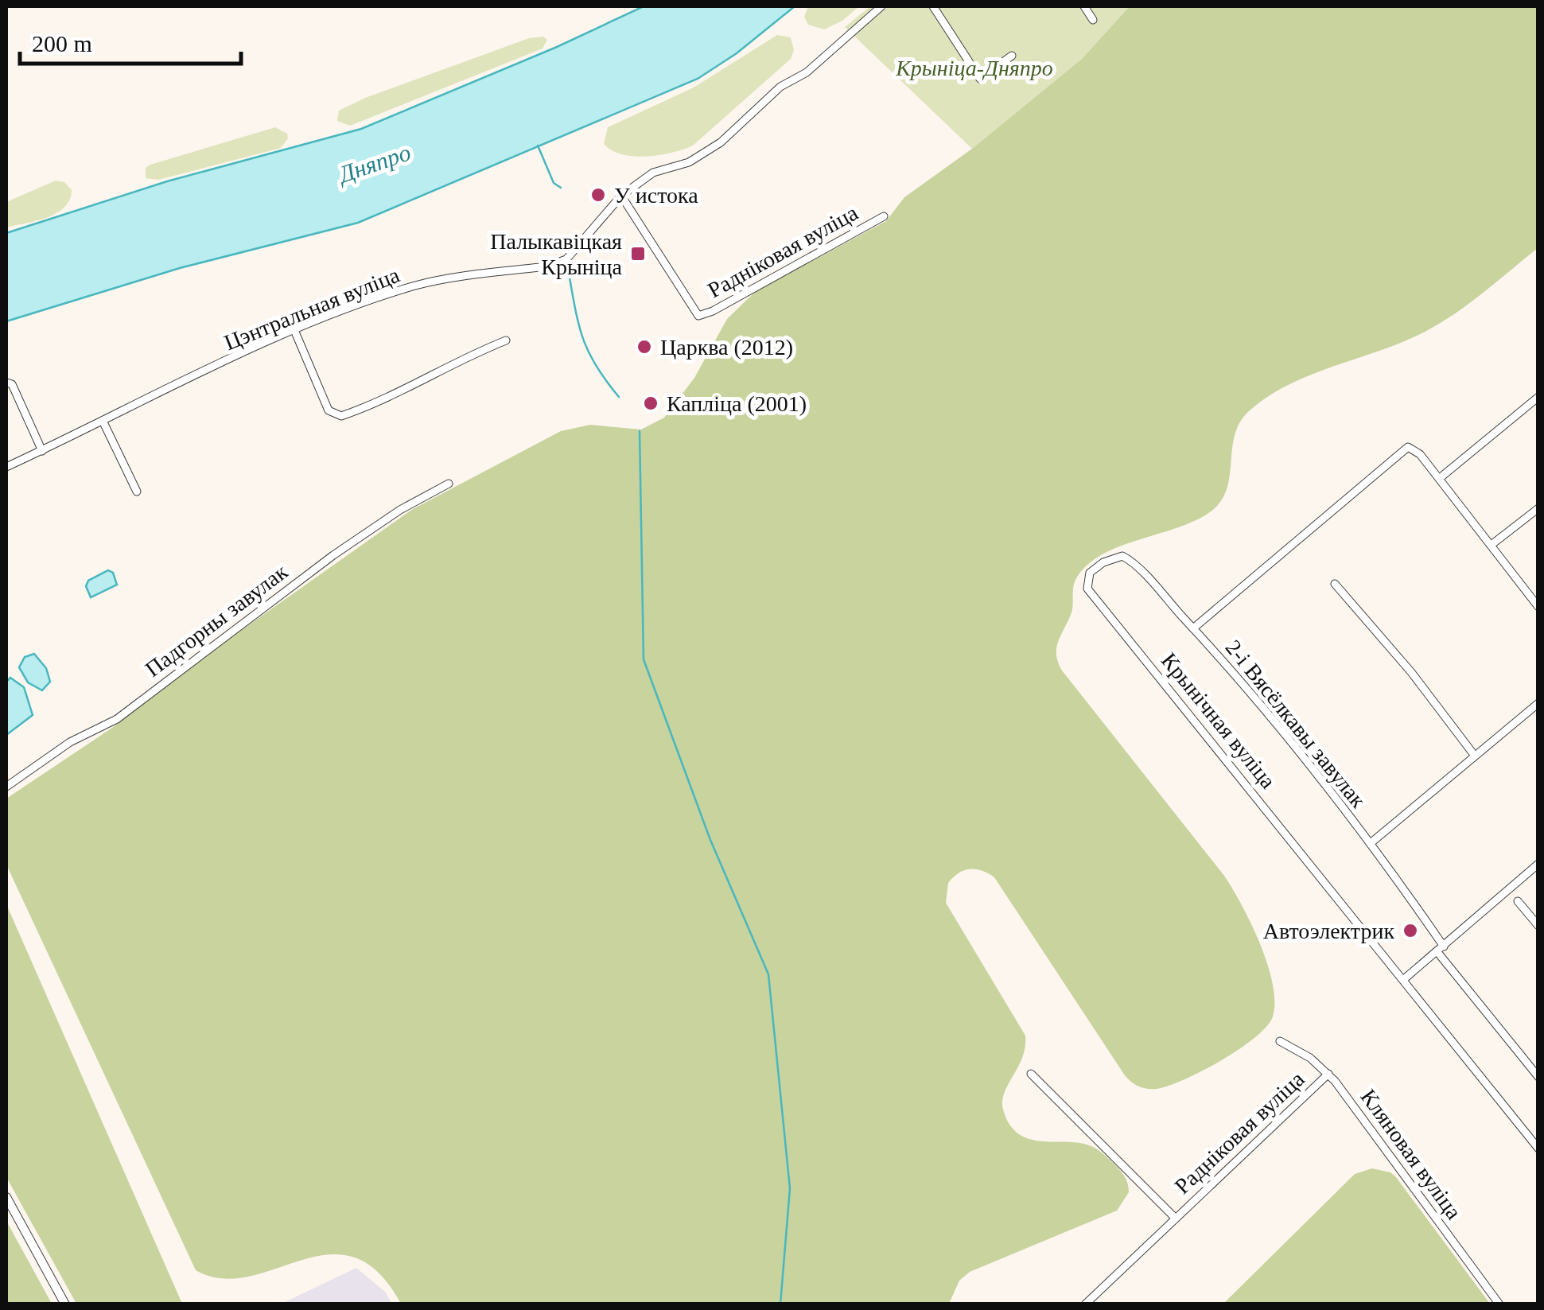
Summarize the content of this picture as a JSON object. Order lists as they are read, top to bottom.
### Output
{
  "streets": {
    "street": [
      "Радніковая вуліца",
      "Цэнтральная вуліца",
      "Падгорны завулак",
      "Крынічная вуліца",
      "2-і Вясёлкавы завулак",
      "Кляновая вуліца"
    ]
  },
  "crossings": [
    ["Радніковая вуліца", "Цэнтральная вуліца"],
    ["Радніковая вуліца", "Кляновая вуліца"],
    ["Крынічная вуліца", "2-і Вясёлкавы завулак"]
  ],
  "water": ["Дняпро"],
  "parks": ["Крыніца-Дняпро"],
  "places": {
    "other": [
      "У истока",
      "Царква (2012)",
      "Капліца (2001)",
      "Автоэлектрик"
    ],
    "transit": ["Палыкавіцкая Крыніца"]
  },
  "scale_bar": "200 m"
}
